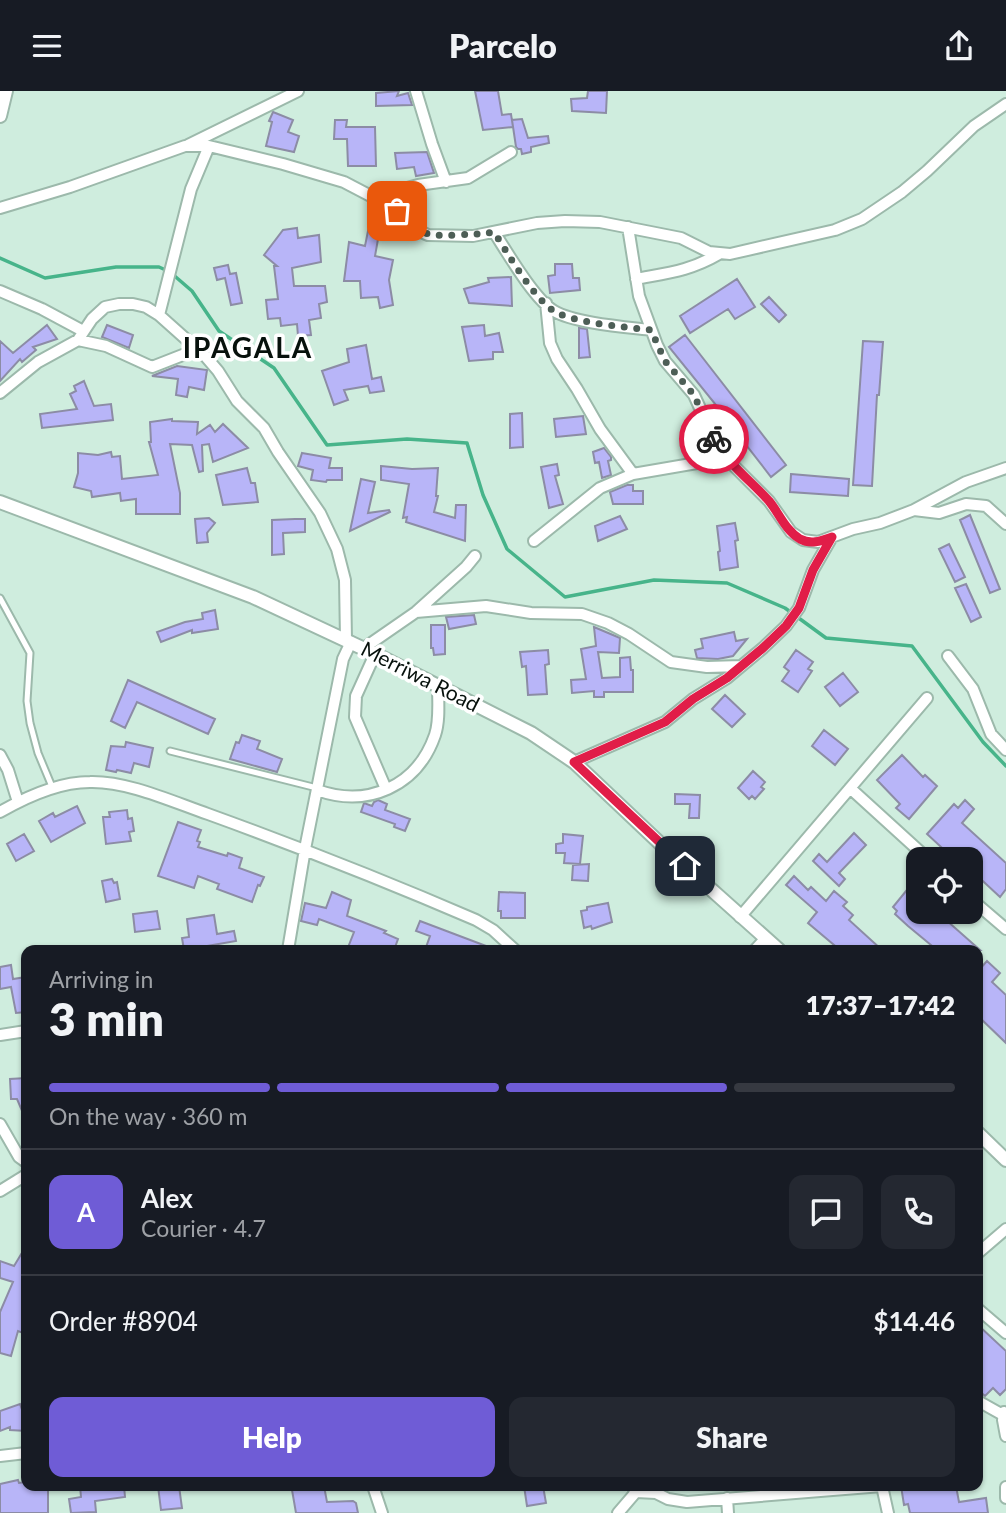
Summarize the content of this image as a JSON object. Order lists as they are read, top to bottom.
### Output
{
  "streets": {
    "street": ["Merriwa Road"]
  },
  "districts": ["IPAGALA"],
  "page": {
    "header": "Parcelo",
    "heading": ["3 min", "Arriving in", "17:37–17:42"],
    "panel": [
      "Alex",
      "Courier · 4.7",
      "Order #8904",
      "$14.46"
    ],
    "bar": "On the way · 360 m",
    "round": "A",
    "buttons": ["Help", "Share"]
  }
}
